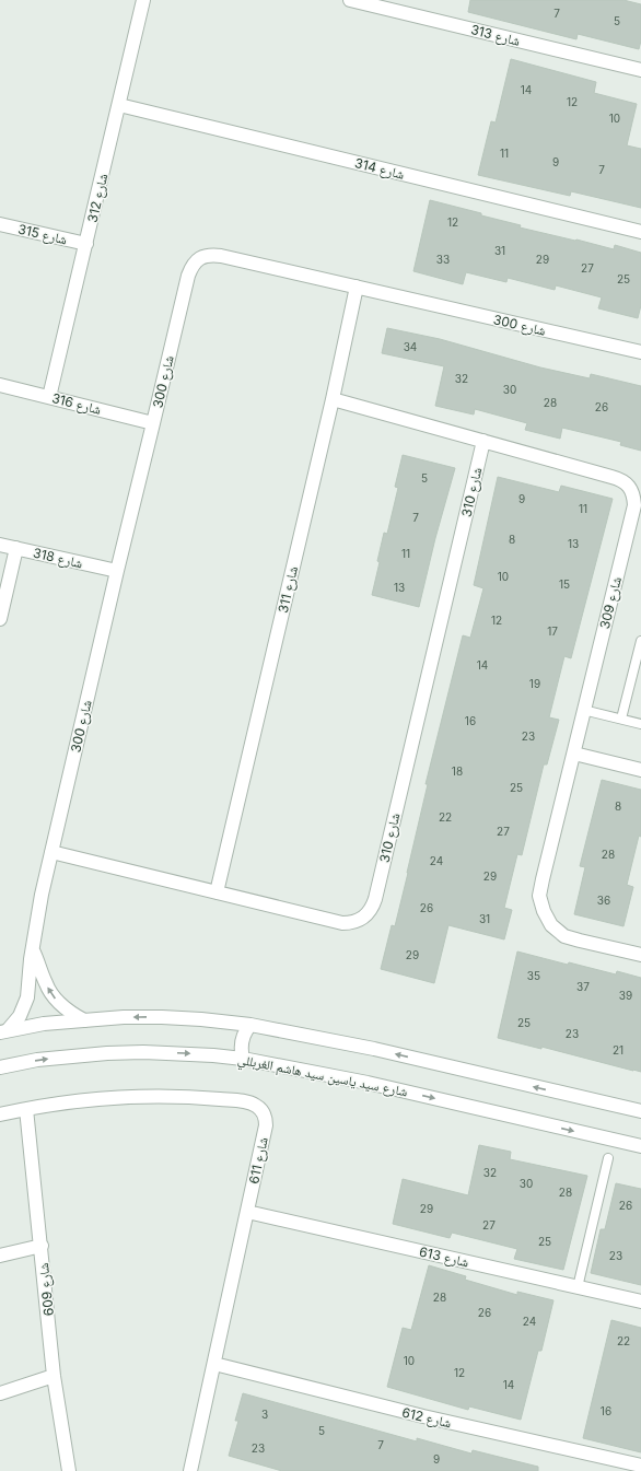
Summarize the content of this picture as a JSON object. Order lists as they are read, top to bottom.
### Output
{
  "streets": {
    "street": [
      "شارع 313",
      "شارع 314",
      "شارع 312",
      "شارع 315",
      "شارع 300",
      "شارع 316",
      "شارع 310",
      "شارع 318",
      "شارع 311",
      "شارع 309",
      "شارع سيد ياسين سيد هاشم الغربللي",
      "شارع 611",
      "شارع 613",
      "شارع 609",
      "شارع 612"
    ]
  },
  "crossings": [
    ["شارع 314", "شارع 312"],
    ["شارع 312", "شارع 315"],
    ["شارع 312", "شارع 316"],
    ["شارع 300", "شارع 316"],
    ["شارع 300", "شارع 310"],
    ["شارع 300", "شارع 318"],
    ["شارع 300", "شارع 311"],
    ["شارع 310", "شارع 311"],
    ["شارع 310", "شارع 309"],
    ["شارع 311", "شارع 309"],
    ["شارع 611", "شارع 613"],
    ["شارع 611", "شارع 609"],
    ["شارع 611", "شارع 612"]
  ],
  "house_numbers": [
    "7",
    "5",
    "14",
    "12",
    "10",
    "11",
    "9",
    "7",
    "12",
    "31",
    "33",
    "29",
    "27",
    "25",
    "34",
    "32",
    "30",
    "28",
    "26",
    "5",
    "9",
    "11",
    "7",
    "8",
    "13",
    "11",
    "10",
    "15",
    "13",
    "12",
    "17",
    "14",
    "19",
    "16",
    "23",
    "18",
    "25",
    "8",
    "22",
    "27",
    "28",
    "24",
    "29",
    "36",
    "26",
    "31",
    "29",
    "35",
    "37",
    "39",
    "25",
    "23",
    "21",
    "32",
    "30",
    "28",
    "26",
    "29",
    "27",
    "25",
    "23",
    "28",
    "26",
    "24",
    "22",
    "10",
    "12",
    "14",
    "16",
    "3",
    "5",
    "7",
    "23",
    "9"
  ]
}
